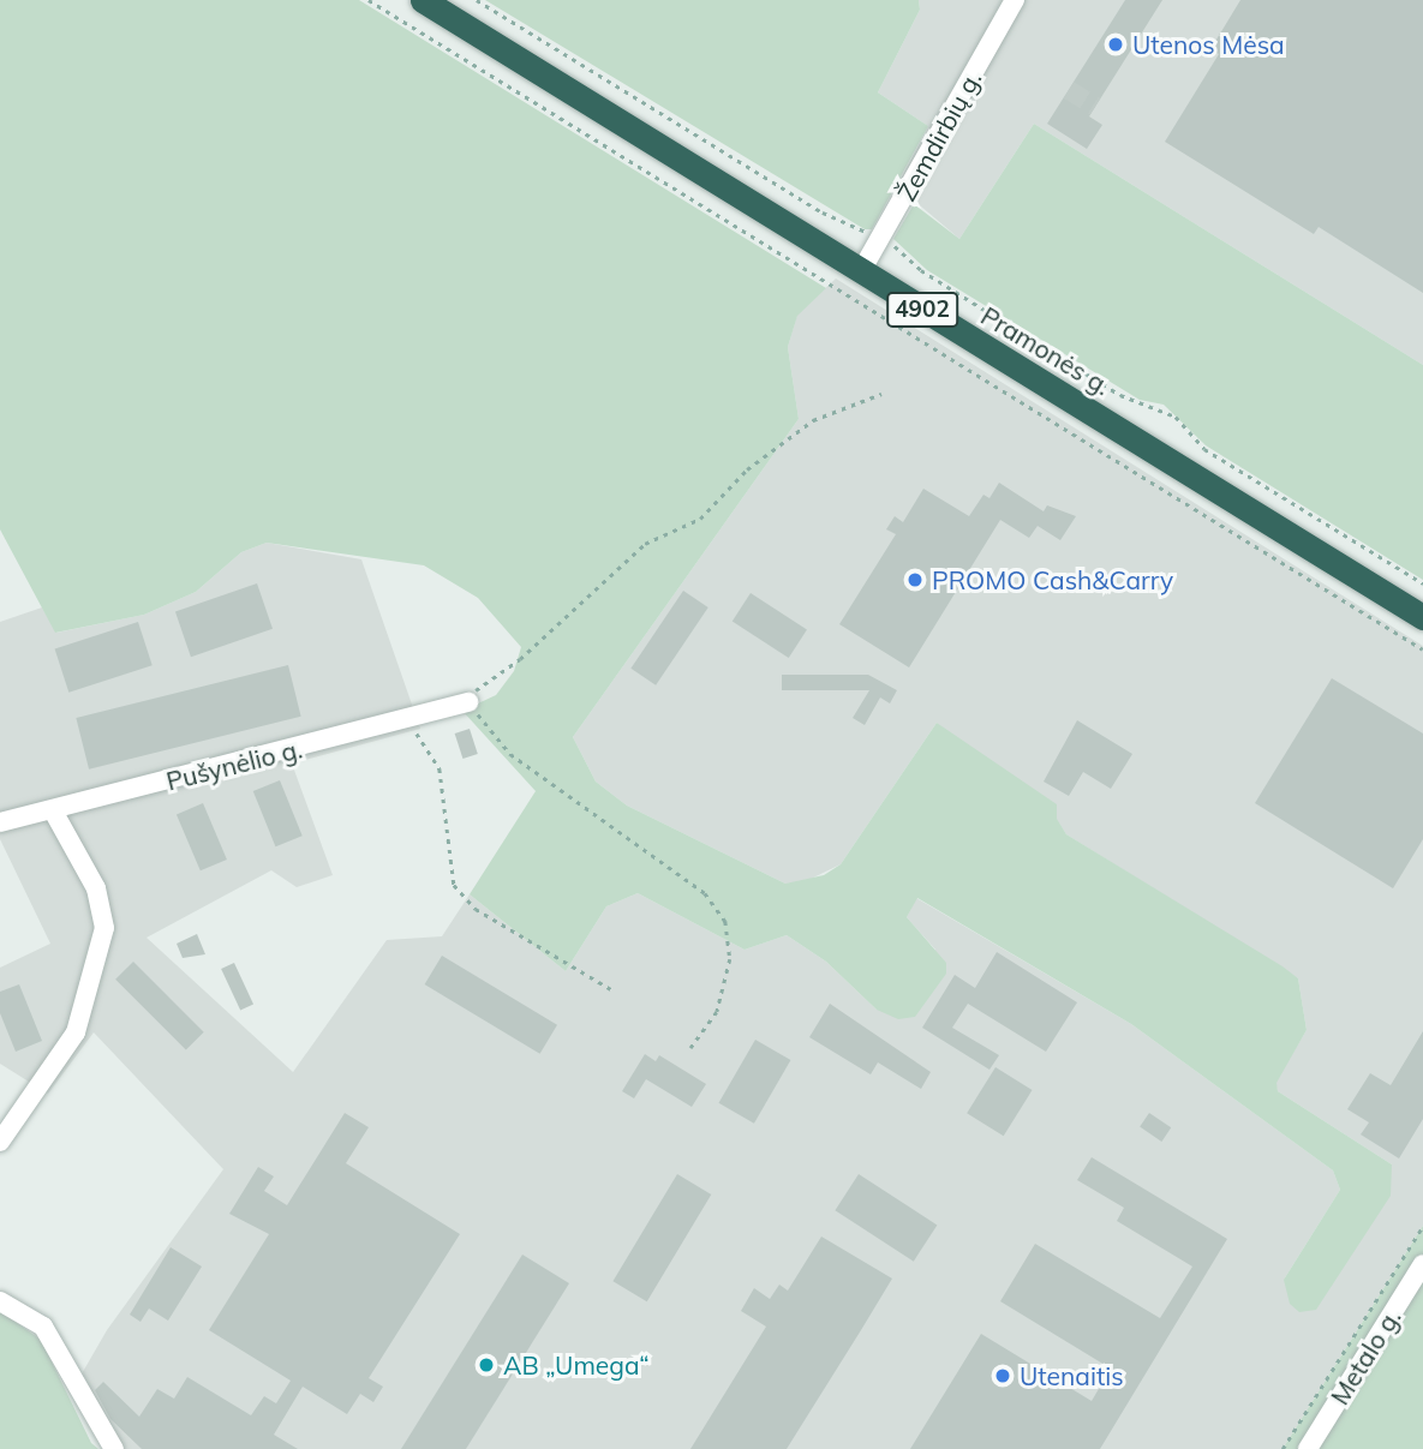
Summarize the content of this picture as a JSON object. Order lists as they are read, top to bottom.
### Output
{
  "streets": {
    "highway": ["4902", "Pramonės g."],
    "street": ["Žemdirbių g.", "Pušynėlio g.", "Metalo g."]
  },
  "crossings": [
    ["Žemdirbių g.", "Pramonės g."]
  ],
  "places": [
    "Utenos Mėsa",
    "PROMO Cash&Carry",
    "AB „Umega“",
    "Utenaitis"
  ]
}
